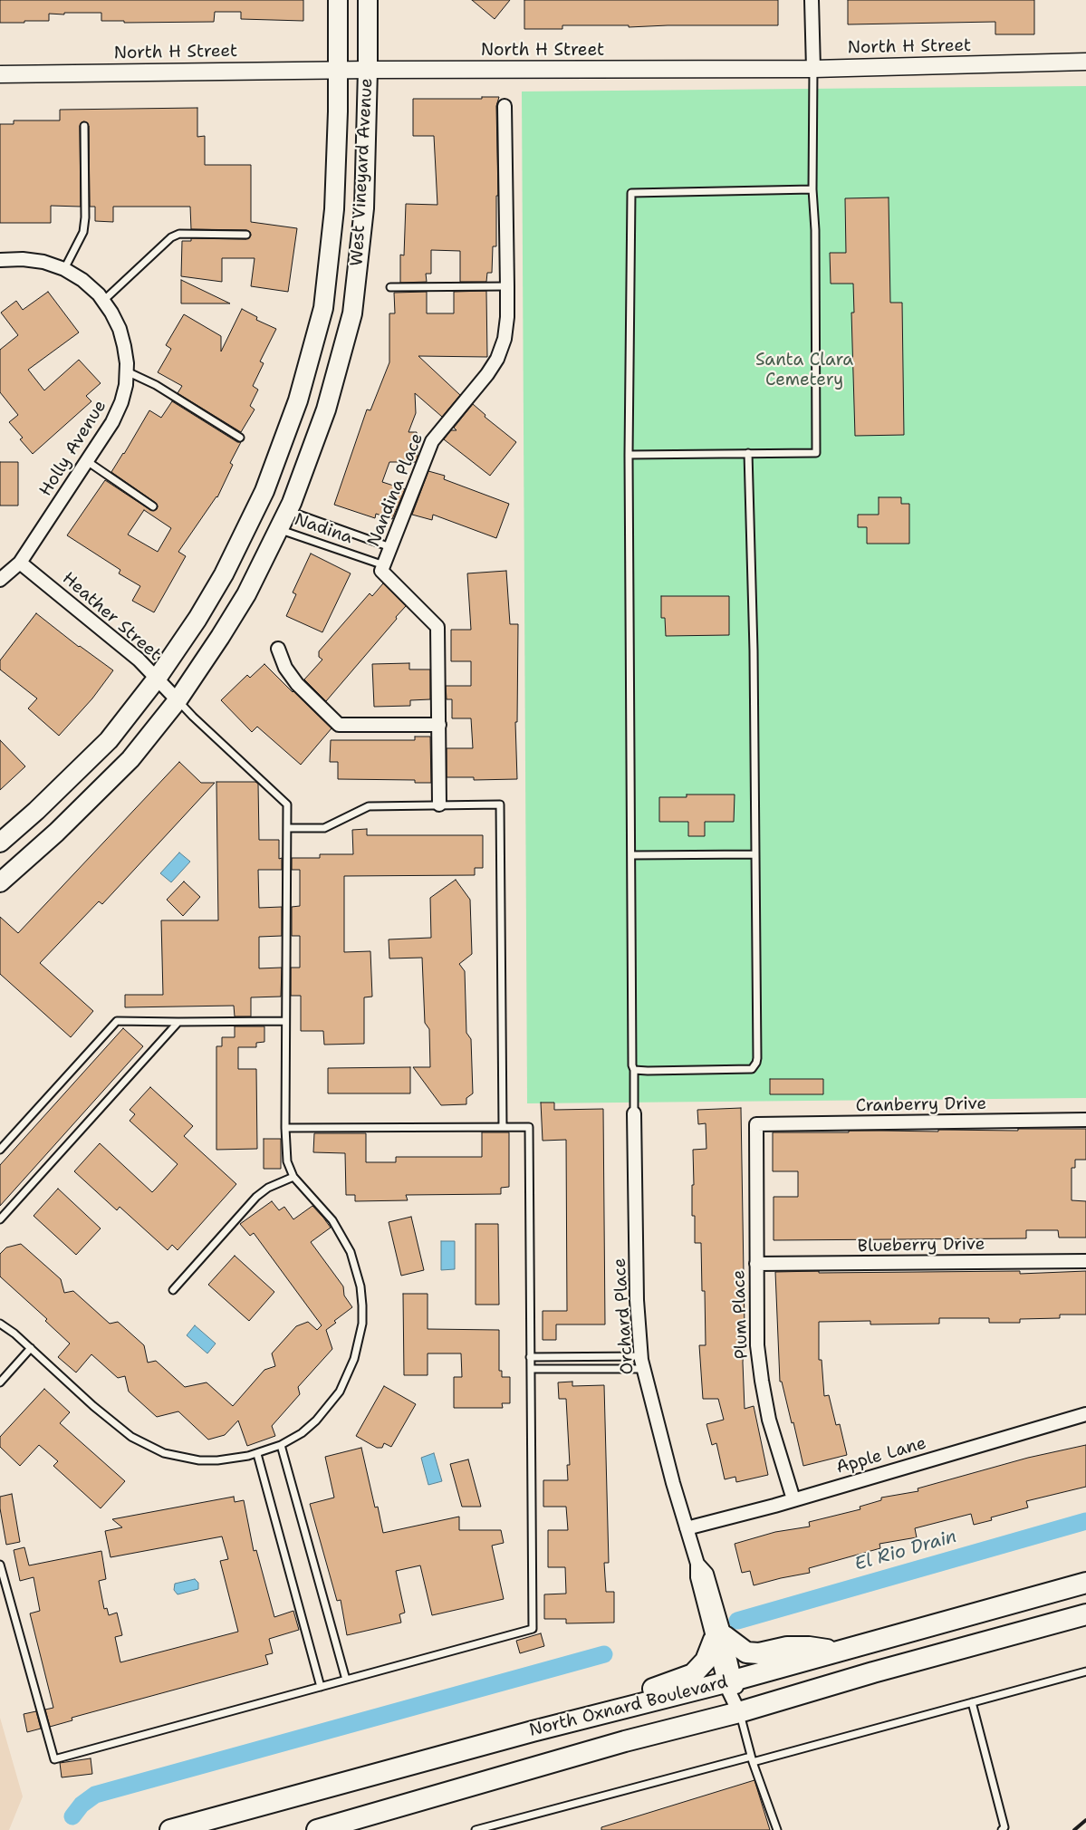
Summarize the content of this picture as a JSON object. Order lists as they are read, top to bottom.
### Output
{
  "streets": {
    "main road": ["West Vineyard Avenue", "North Oxnard Boulevard"],
    "street": [
      "North H Street",
      "Holly Avenue",
      "Nandina Place",
      "Heather Street",
      "Cranberry Drive",
      "Blueberry Drive",
      "Plum Place",
      "Orchard Place",
      "Apple Lane"
    ],
    "lane": ["Nadina"]
  },
  "crossings": [
    ["North H Street", "West Vineyard Avenue"],
    ["West Vineyard Avenue", "Nadina"],
    ["West Vineyard Avenue", "Heather Street"],
    ["Holly Avenue", "Heather Street"],
    ["Nandina Place", "Nadina"],
    ["Cranberry Drive", "Plum Place"],
    ["Blueberry Drive", "Plum Place"],
    ["Plum Place", "Apple Lane"],
    ["Orchard Place", "Apple Lane"],
    ["Orchard Place", "North Oxnard Boulevard"]
  ],
  "water": ["El Rio Drain"],
  "parks": ["Santa Clara Cemetery"]
}
